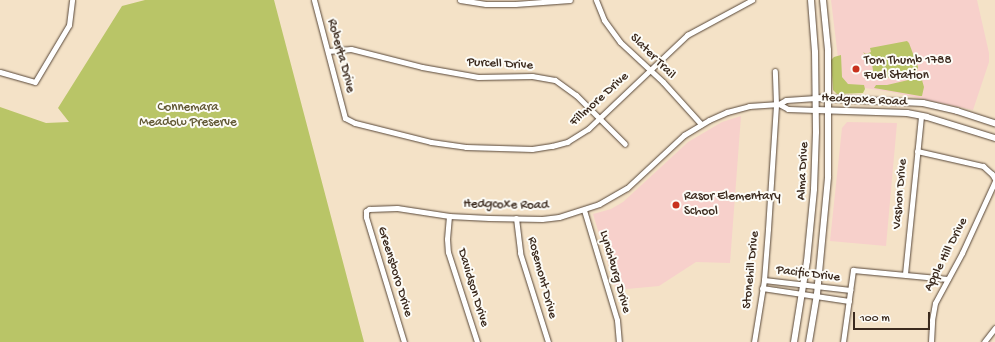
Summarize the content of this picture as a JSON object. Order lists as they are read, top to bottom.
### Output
{
  "streets": {
    "main road": ["Hedgcoxe Road", "Alma Drive"],
    "street": [
      "Roberta Drive",
      "Slater Trail",
      "Purcell Drive",
      "Fillmore Drive",
      "Vashon Drive",
      "Apple Hill Drive",
      "Stonehill Drive",
      "Greensboro Drive",
      "Lynchburg Drive",
      "Pacific Drive",
      "Rosemont Drive",
      "Davidson Drive"
    ]
  },
  "crossings": [
    ["Roberta Drive", "Purcell Drive"],
    ["Roberta Drive", "Fillmore Drive"],
    ["Slater Trail", "Fillmore Drive"],
    ["Slater Trail", "Hedgcoxe Road"],
    ["Purcell Drive", "Fillmore Drive"],
    ["Hedgcoxe Road", "Alma Drive"],
    ["Hedgcoxe Road", "Vashon Drive"],
    ["Hedgcoxe Road", "Stonehill Drive"],
    ["Hedgcoxe Road", "Greensboro Drive"],
    ["Hedgcoxe Road", "Lynchburg Drive"],
    ["Hedgcoxe Road", "Rosemont Drive"],
    ["Hedgcoxe Road", "Davidson Drive"],
    ["Alma Drive", "Pacific Drive"],
    ["Vashon Drive", "Apple Hill Drive"],
    ["Stonehill Drive", "Pacific Drive"]
  ],
  "parks": ["Connemara Meadow Preserve"],
  "places": ["Tom Thumb 1788 Fuel Station", "Rasor Elementary School"],
  "scale_bar": "100 m"
}
